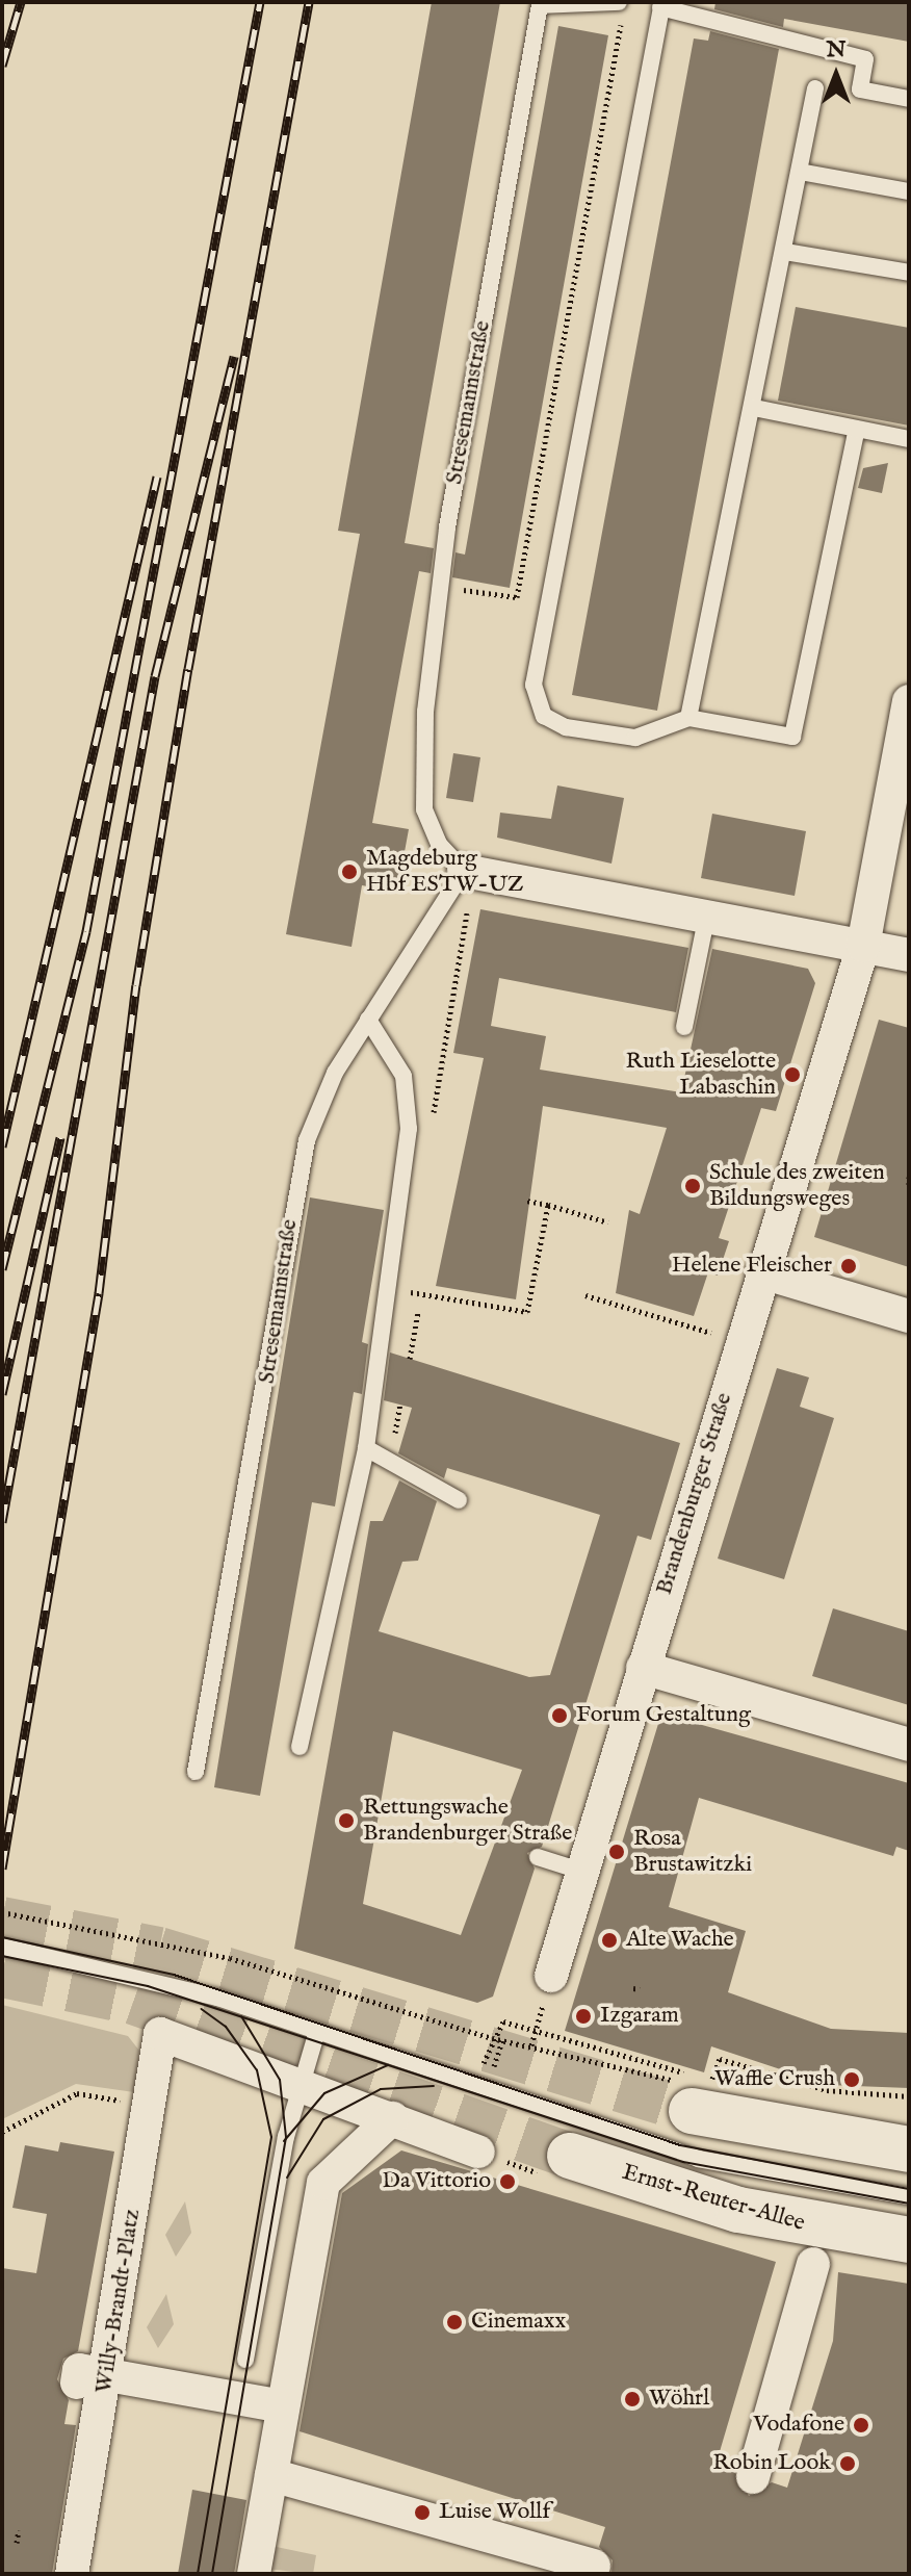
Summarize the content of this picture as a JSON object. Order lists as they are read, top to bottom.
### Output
{
  "streets": {
    "main road": ["Ernst-Reuter-Allee"],
    "street": ["Brandenburger Straße", "Willy-Brandt-Platz"],
    "lane": ["Stresemannstraße"]
  },
  "places": [
    "Magdeburg Hbf ESTW-UZ",
    "Ruth Lieselotte Labaschin",
    "Schule des zweiten Bildungsweges",
    "Helene Fleischer",
    "Forum Gestaltung",
    "Rettungswache Brandenburger Straße",
    "Rosa Brustawitzki",
    "Alte Wache",
    "Izgaram",
    "Waffle Crush",
    "Da Vittorio",
    "Cinemaxx",
    "Wöhrl",
    "Vodafone",
    "Robin Look",
    "Luise Wollf"
  ],
  "north": "top"
}
